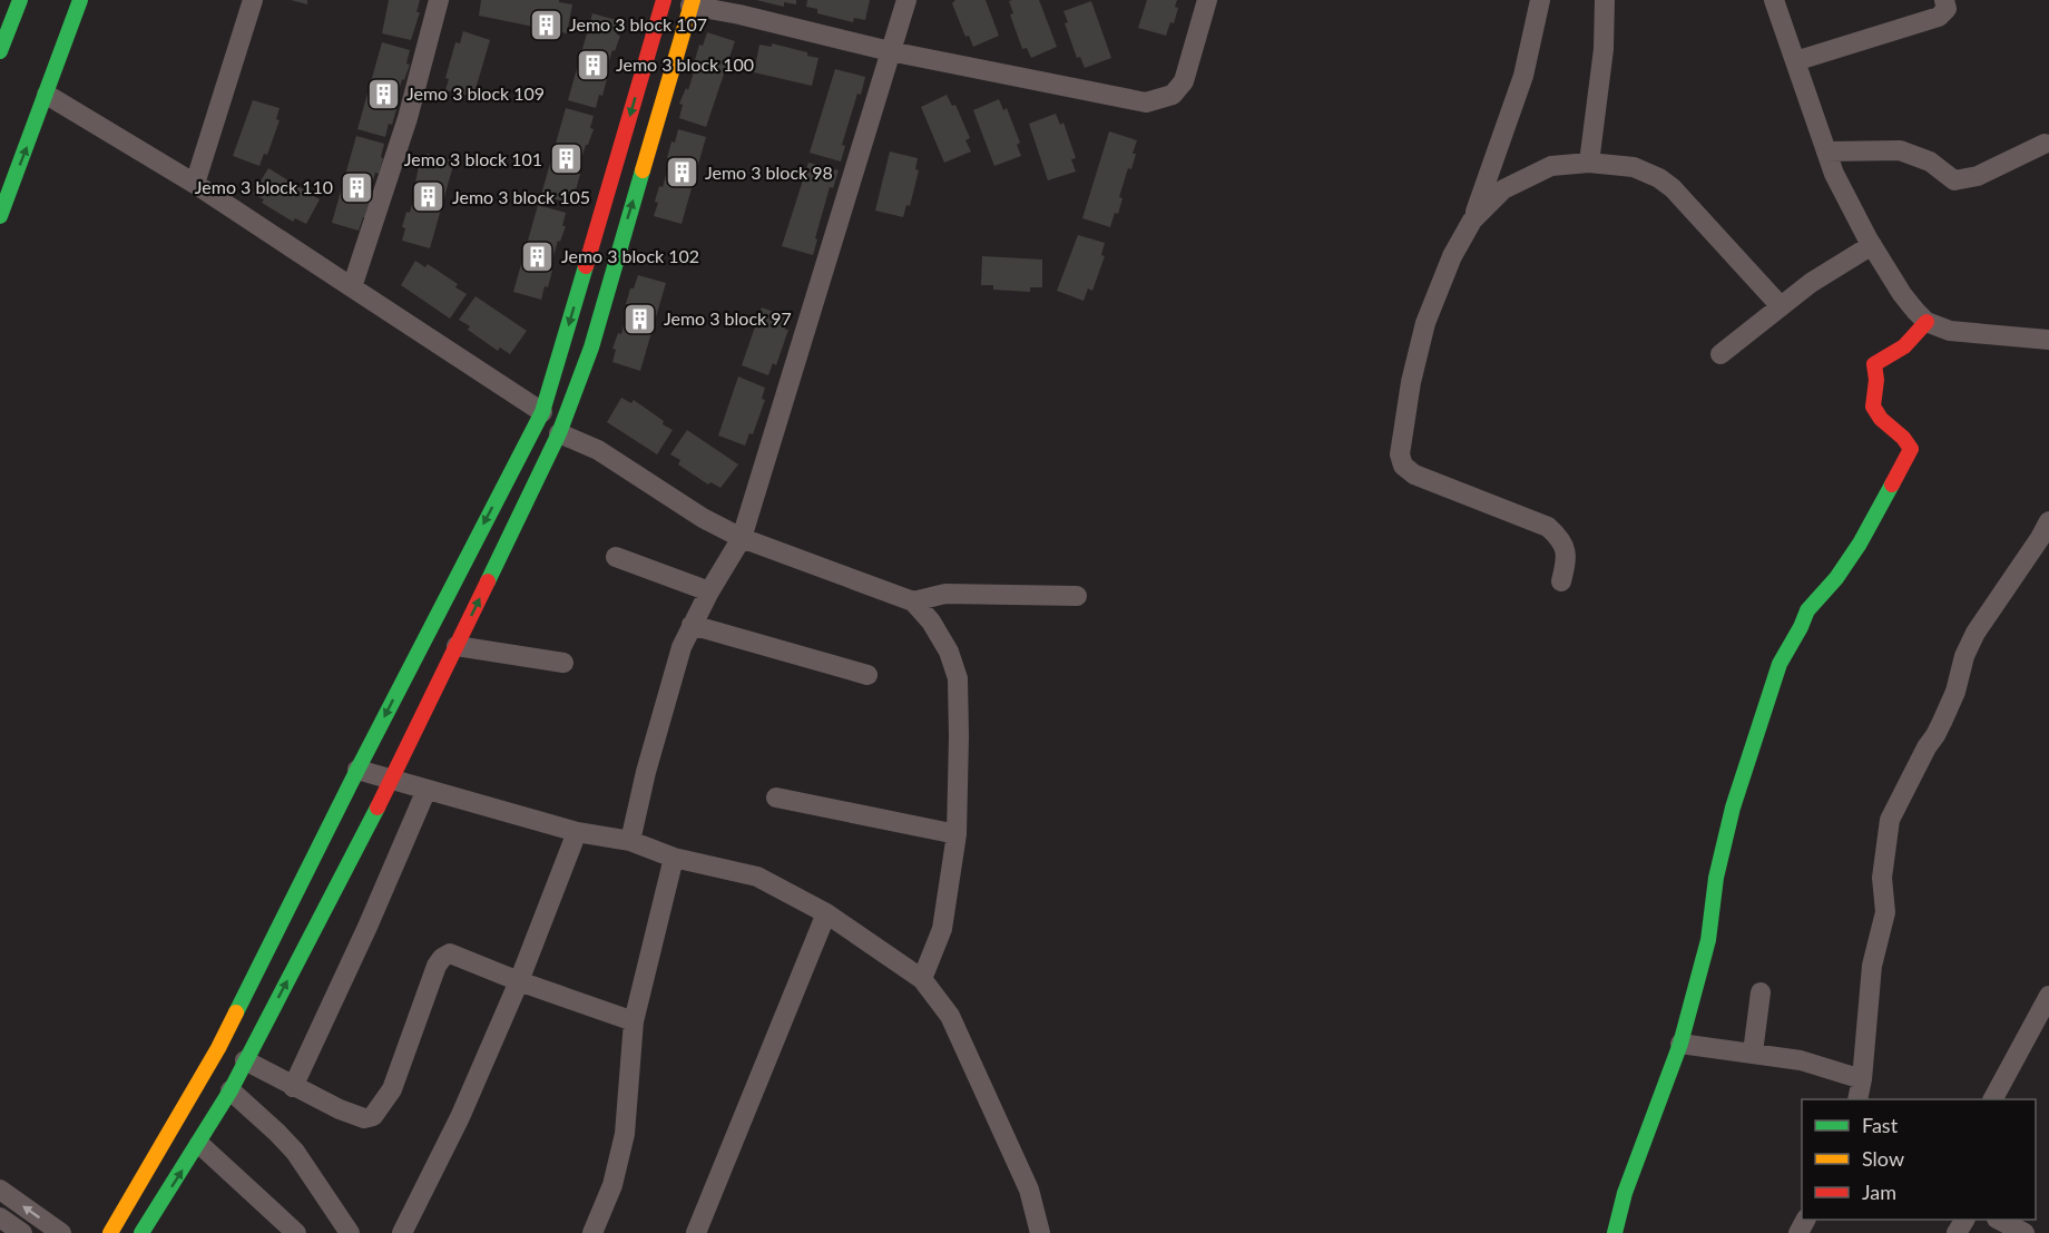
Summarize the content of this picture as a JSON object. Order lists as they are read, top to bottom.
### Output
{
  "places": {
    "building": [
      "Jemo 3 block 107",
      "Jemo 3 block 100",
      "Jemo 3 block 109",
      "Jemo 3 block 101",
      "Jemo 3 block 98",
      "Jemo 3 block 110",
      "Jemo 3 block 105",
      "Jemo 3 block 102",
      "Jemo 3 block 97"
    ]
  },
  "legend": ["Fast", "Slow", "Jam"]
}
